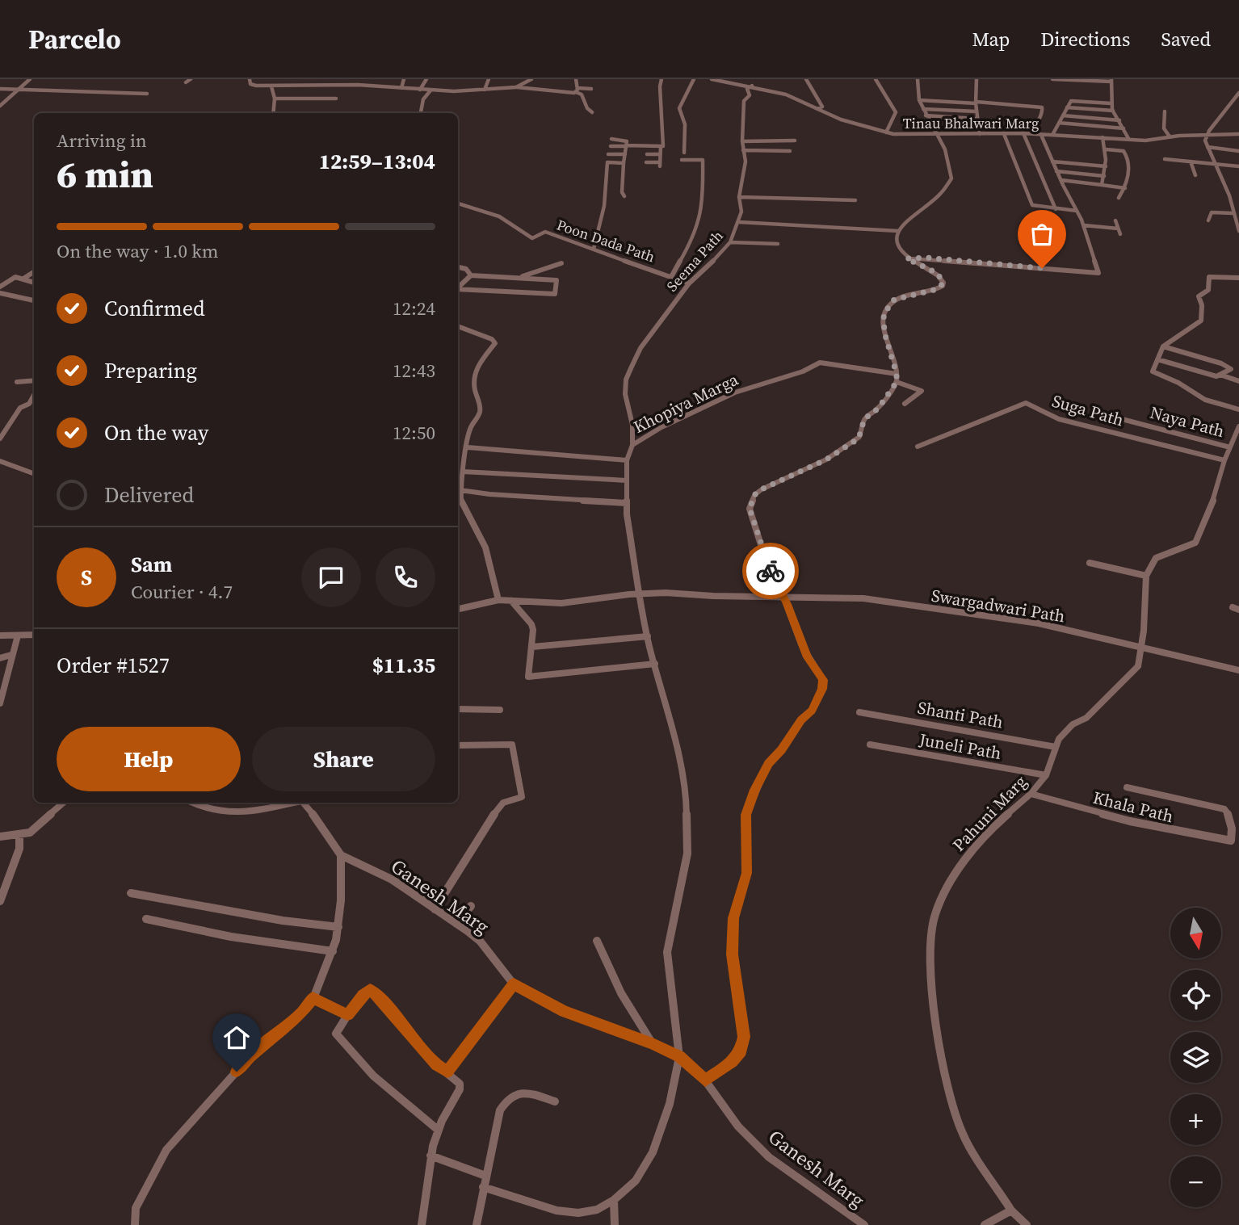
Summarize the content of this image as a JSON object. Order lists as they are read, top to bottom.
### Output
{
  "streets": {
    "street": [
      "Tinau Bhalwari Marg",
      "Poon Dada Path",
      "Seema Path",
      "Khopiya Marga",
      "Suga Path",
      "Naya Path",
      "Swargadwari Path",
      "Shanti Path",
      "Juneli Path",
      "Khala Path",
      "Pahuni Marg",
      "Ganesh Marg"
    ]
  },
  "crossings": [
    ["Tinau Bhalwari Marg", "Seema Path"],
    ["Poon Dada Path", "Seema Path"],
    ["Seema Path", "Khopiya Marga"],
    ["Khopiya Marga", "Ganesh Marg"],
    ["Swargadwari Path", "Pahuni Marg"],
    ["Shanti Path", "Pahuni Marg"],
    ["Juneli Path", "Pahuni Marg"],
    ["Khala Path", "Pahuni Marg"]
  ],
  "north": "bottom",
  "page": {
    "header": "Parcelo",
    "nav": ["Map", "Directions", "Saved"],
    "heading": ["6 min", "Arriving in", "12:59–13:04"],
    "panel": [
      "Sam",
      "Courier · 4.7",
      "Order #1527",
      "$11.35"
    ],
    "bar": "On the way · 1.0 km",
    "list": [
      ["Confirmed", "12:24"],
      ["Preparing", "12:43"],
      ["On the way", "12:50"],
      "Delivered"
    ],
    "round": "S",
    "buttons": ["Help", "Share"],
    "map_buttons": ["+", "−"]
  }
}
